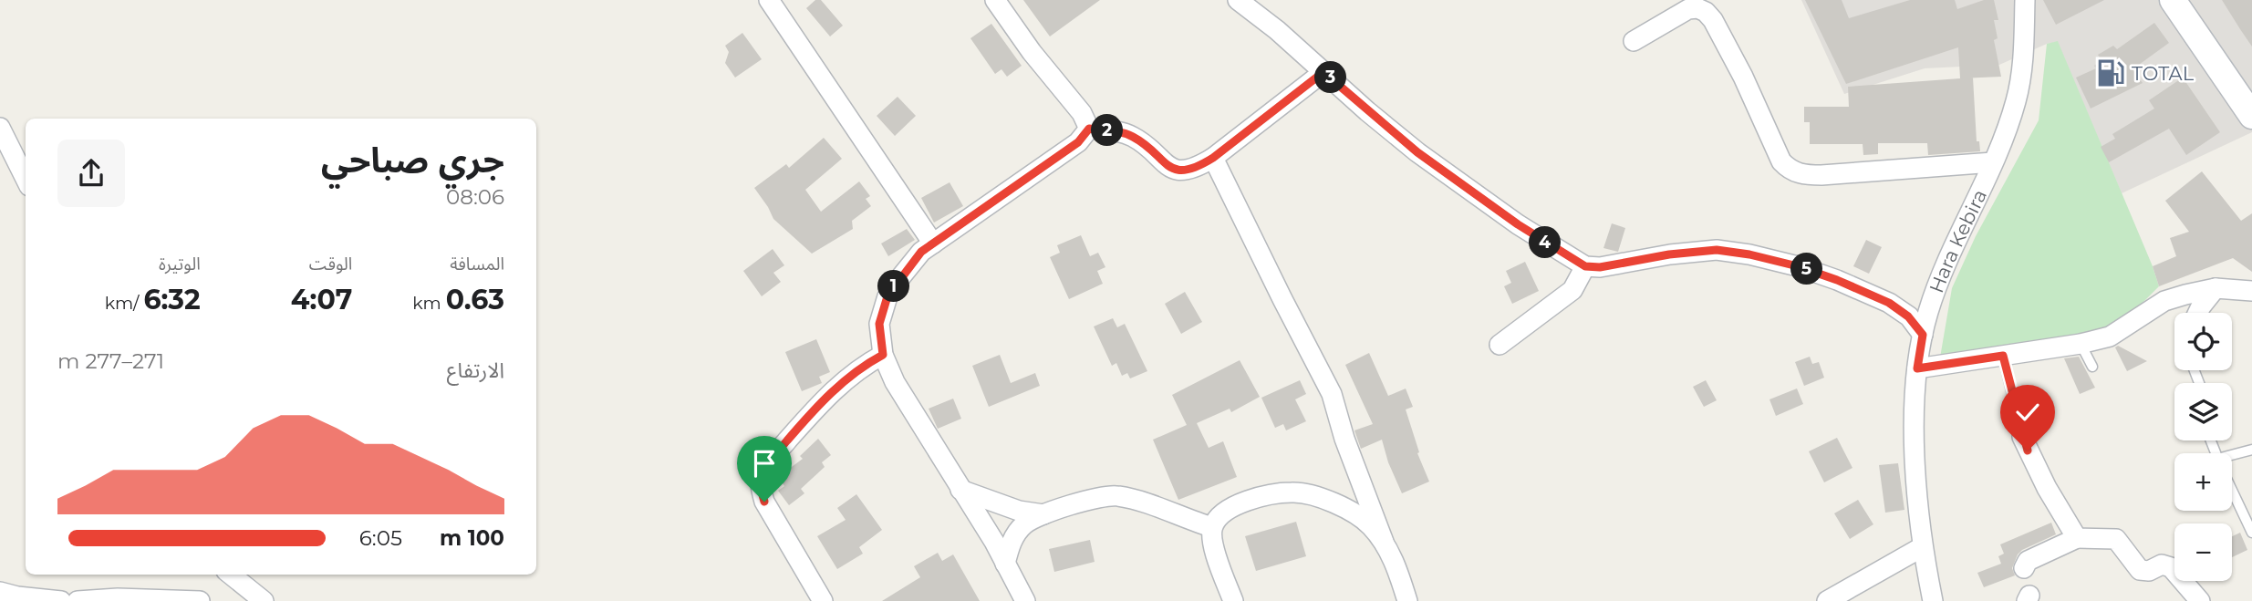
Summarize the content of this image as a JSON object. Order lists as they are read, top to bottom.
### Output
{
  "streets": {
    "street": ["Hara Kebira"]
  },
  "places": {
    "fuel station": ["TOTAL"]
  },
  "page": {
    "pins": [
      "3",
      "2",
      "4",
      "5",
      "1"
    ],
    "heading": ["جري صباحي", "08:06"],
    "stats": [
      ["المسافة", "0.63 km"],
      ["الوقت", "4:07"],
      ["الوتيرة", "6:32 /km"]
    ],
    "map_buttons": ["+", "−"],
    "chart": ["الارتفاع", "271–277 m"],
    "list": [
      {
        "name": "100 m",
        "note": "6:05"
      }
    ]
  }
}
